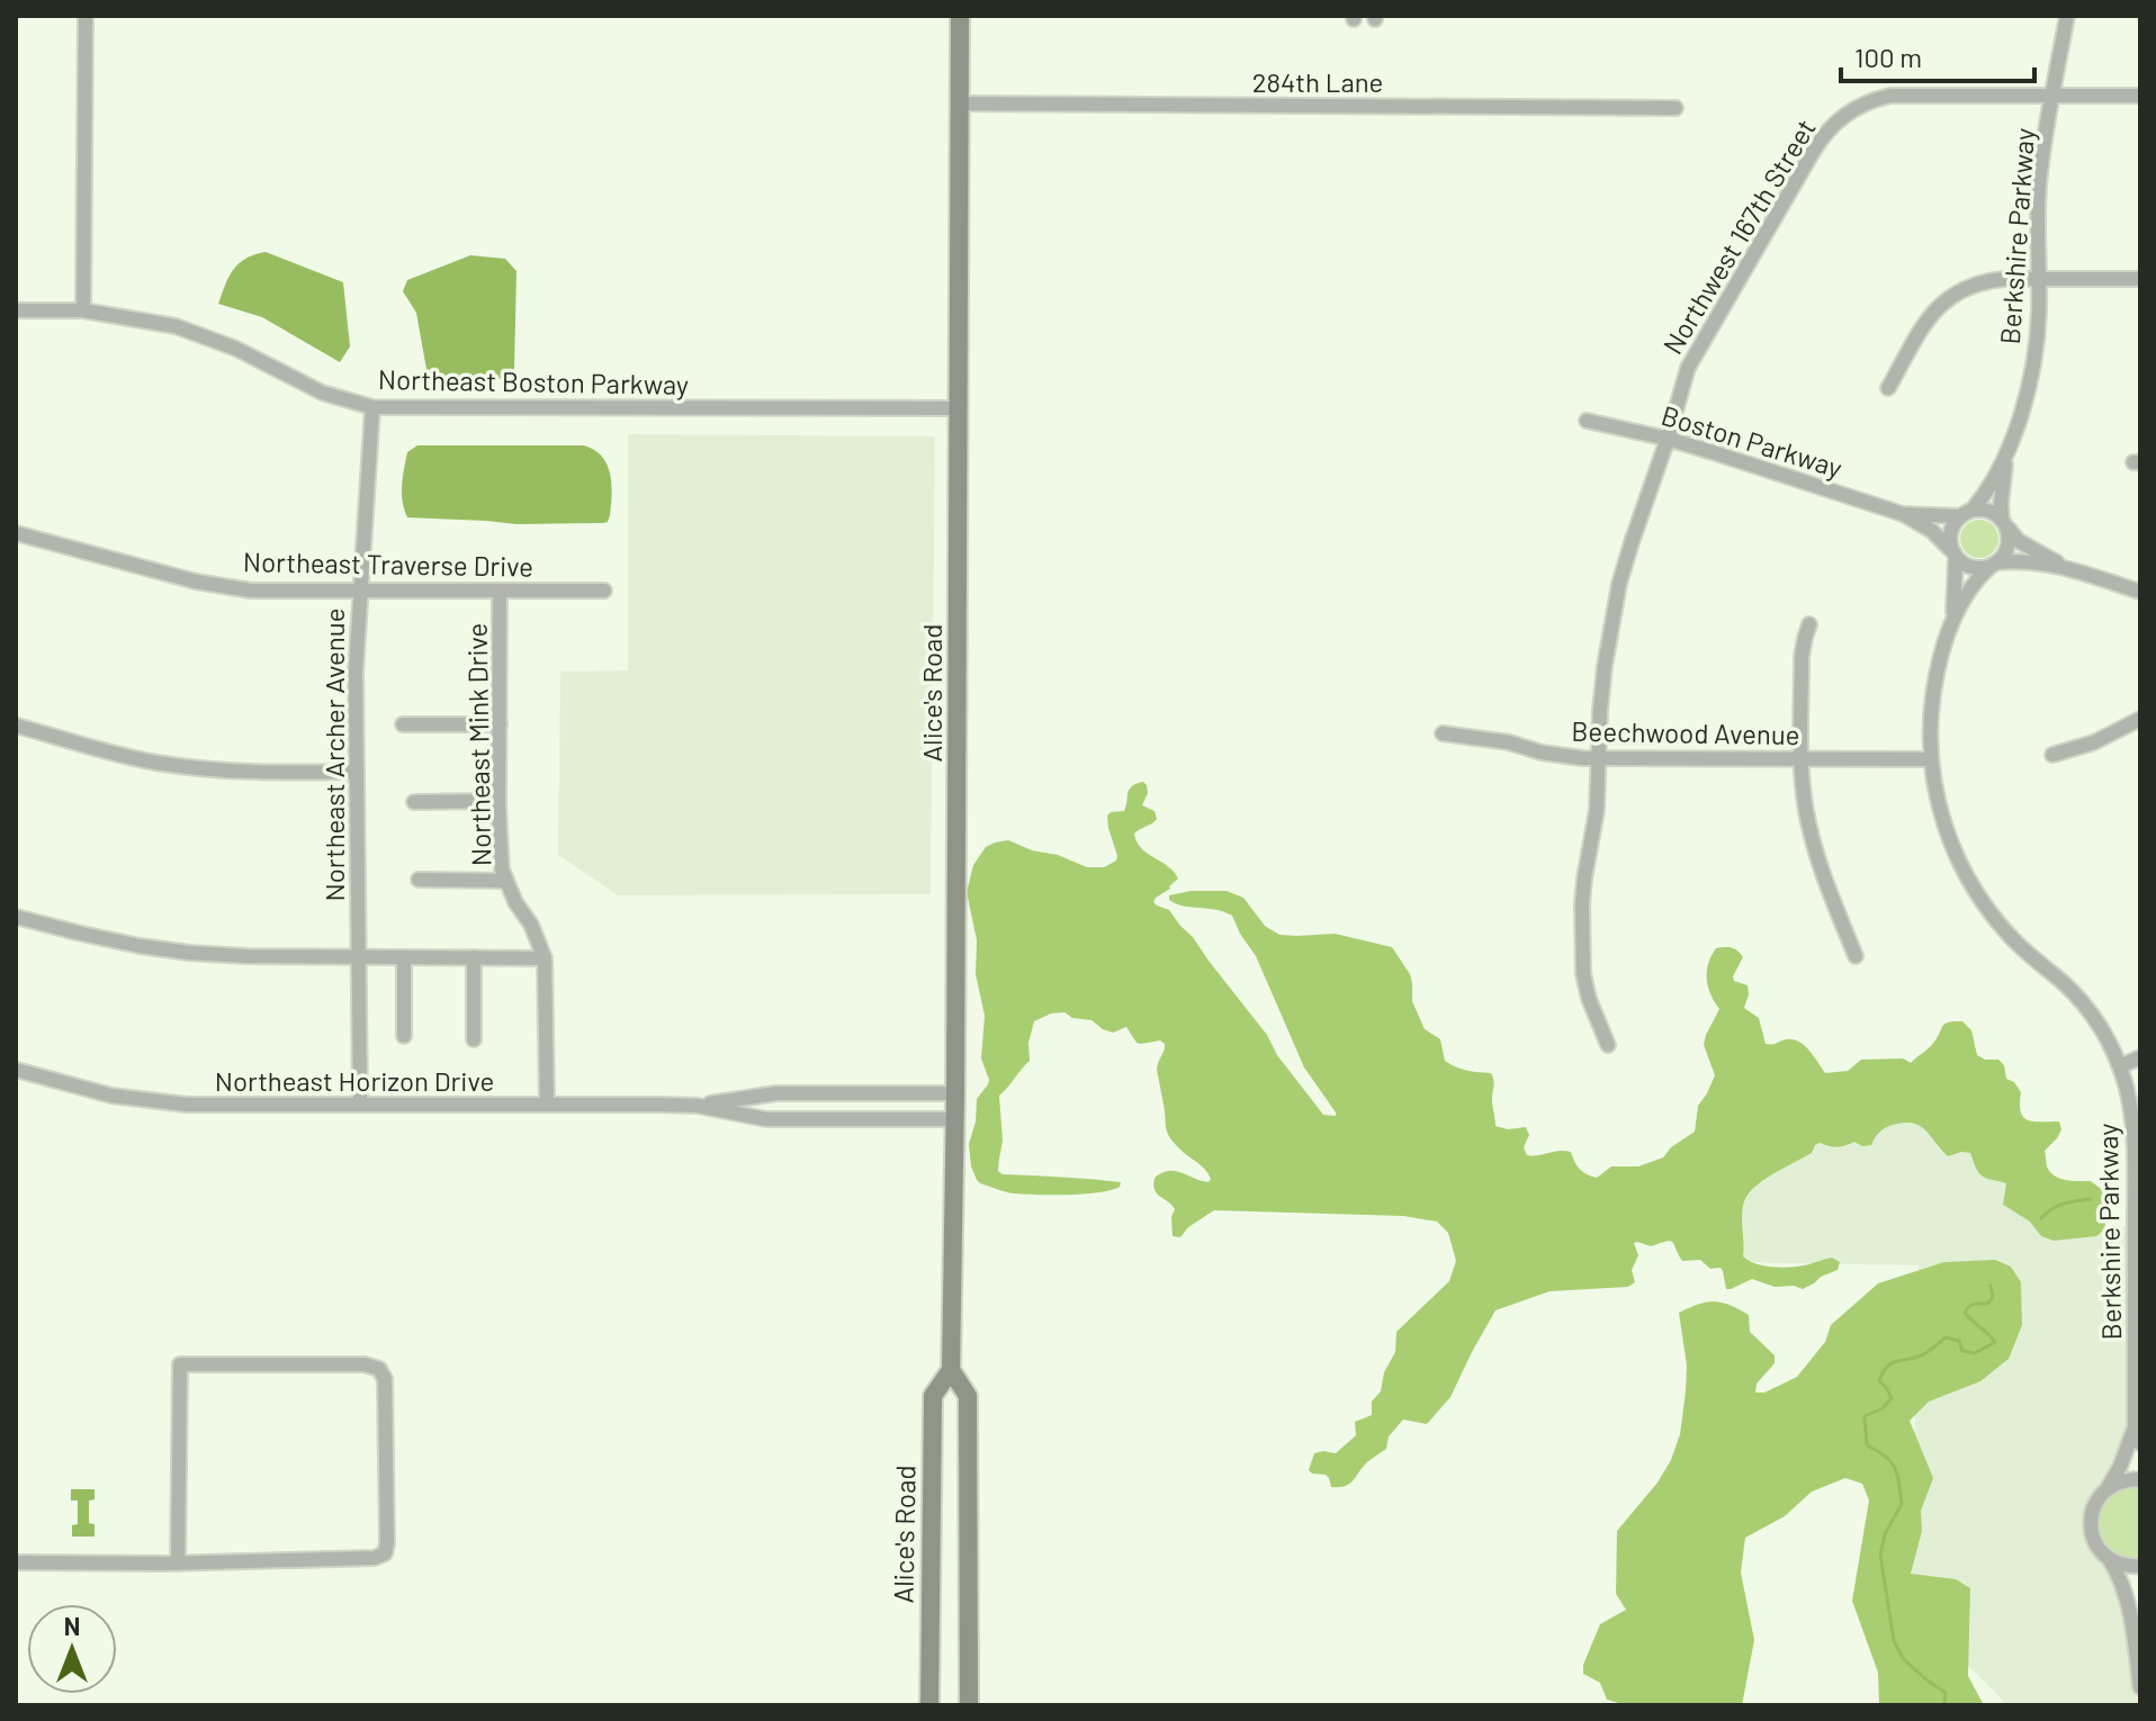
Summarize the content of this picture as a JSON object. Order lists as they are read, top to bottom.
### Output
{
  "streets": {
    "main road": ["Alice's Road"],
    "street": [
      "284th Lane",
      "Northwest 167th Street",
      "Berkshire Parkway",
      "Northeast Boston Parkway",
      "Boston Parkway",
      "Northeast Traverse Drive",
      "Beechwood Avenue",
      "Northeast Mink Drive",
      "Northeast Archer Avenue",
      "Northeast Horizon Drive"
    ]
  },
  "crossings": [
    ["284th Lane", "Alice's Road"],
    ["Northwest 167th Street", "Berkshire Parkway"],
    ["Northwest 167th Street", "Boston Parkway"],
    ["Northwest 167th Street", "Beechwood Avenue"],
    ["Berkshire Parkway", "Boston Parkway"],
    ["Berkshire Parkway", "Beechwood Avenue"],
    ["Northeast Boston Parkway", "Alice's Road"],
    ["Northeast Boston Parkway", "Northeast Archer Avenue"],
    ["Northeast Traverse Drive", "Northeast Mink Drive"],
    ["Northeast Traverse Drive", "Northeast Archer Avenue"],
    ["Alice's Road", "Northeast Horizon Drive"],
    ["Northeast Mink Drive", "Northeast Horizon Drive"],
    ["Northeast Archer Avenue", "Northeast Horizon Drive"]
  ],
  "scale_bar": "100 m",
  "north": "top"
}
